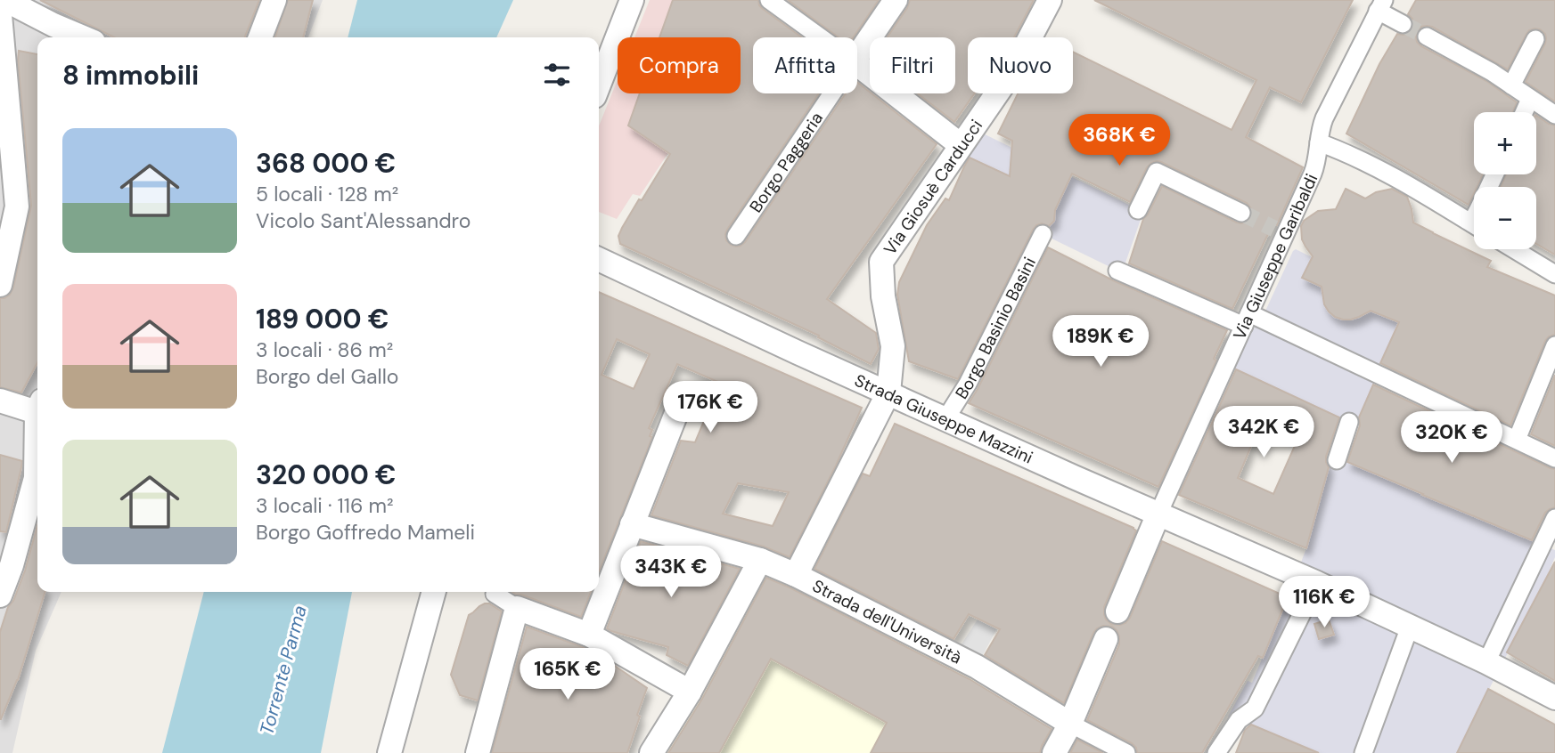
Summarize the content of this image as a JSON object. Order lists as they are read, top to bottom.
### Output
{
  "streets": {
    "street": [
      "Borgo Paggeria",
      "Via Giosuè Carducci",
      "Via Giuseppe Garibaldi",
      "Borgo Basinio Basini",
      "Strada Giuseppe Mazzini",
      "Strada dell'Università"
    ]
  },
  "crossings": [
    ["Via Giosuè Carducci", "Strada Giuseppe Mazzini"],
    ["Via Giuseppe Garibaldi", "Strada Giuseppe Mazzini"],
    ["Borgo Basinio Basini", "Strada Giuseppe Mazzini"]
  ],
  "water": ["Torrente Parma"],
  "page": {
    "chip": [
      "Compra",
      "Affitta",
      "Filtri",
      "Nuovo"
    ],
    "heading": "8 immobili",
    "map_buttons": ["+", "−"],
    "list": [
      {
        "name": "368 000 €",
        "note": "5 locali · 128 m² · Vicolo Sant'Alessandro"
      },
      {
        "name": "189 000 €",
        "note": "3 locali · 86 m² · Borgo del Gallo"
      },
      {
        "name": "320 000 €",
        "note": "3 locali · 116 m² · Borgo Goffredo Mameli"
      }
    ],
    "price": [
      "368K €",
      "189K €",
      "176K €",
      "342K €",
      "320K €",
      "343K €",
      "116K €",
      "165K €"
    ]
  }
}
